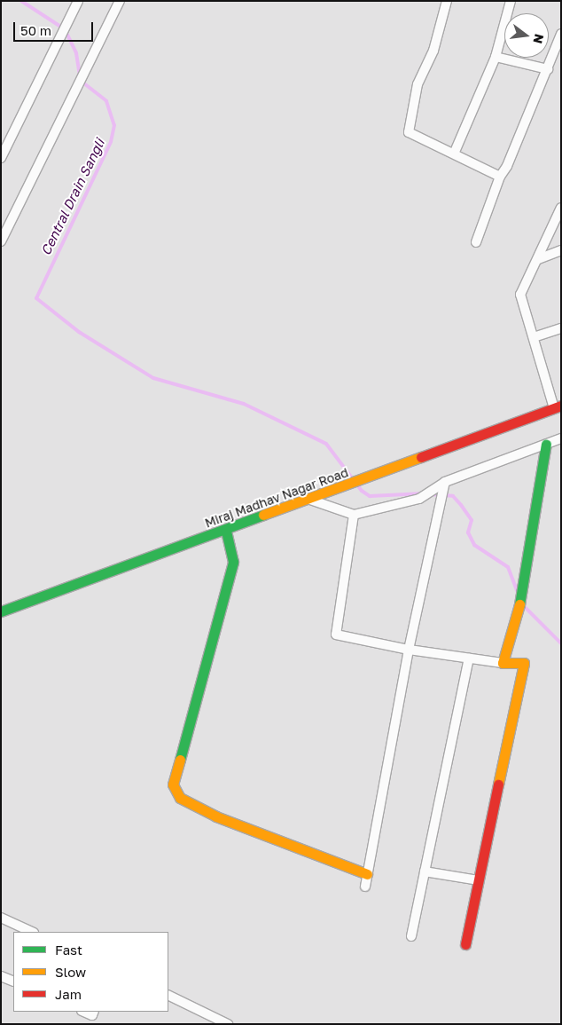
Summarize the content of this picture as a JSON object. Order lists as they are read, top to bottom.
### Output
{
  "streets": {
    "street": ["Miraj Madhav Nagar Road"]
  },
  "water": ["Central Drain Sangli"],
  "legend": ["Fast", "Slow", "Jam"],
  "scale_bar": "50 m",
  "north": "right"
}
